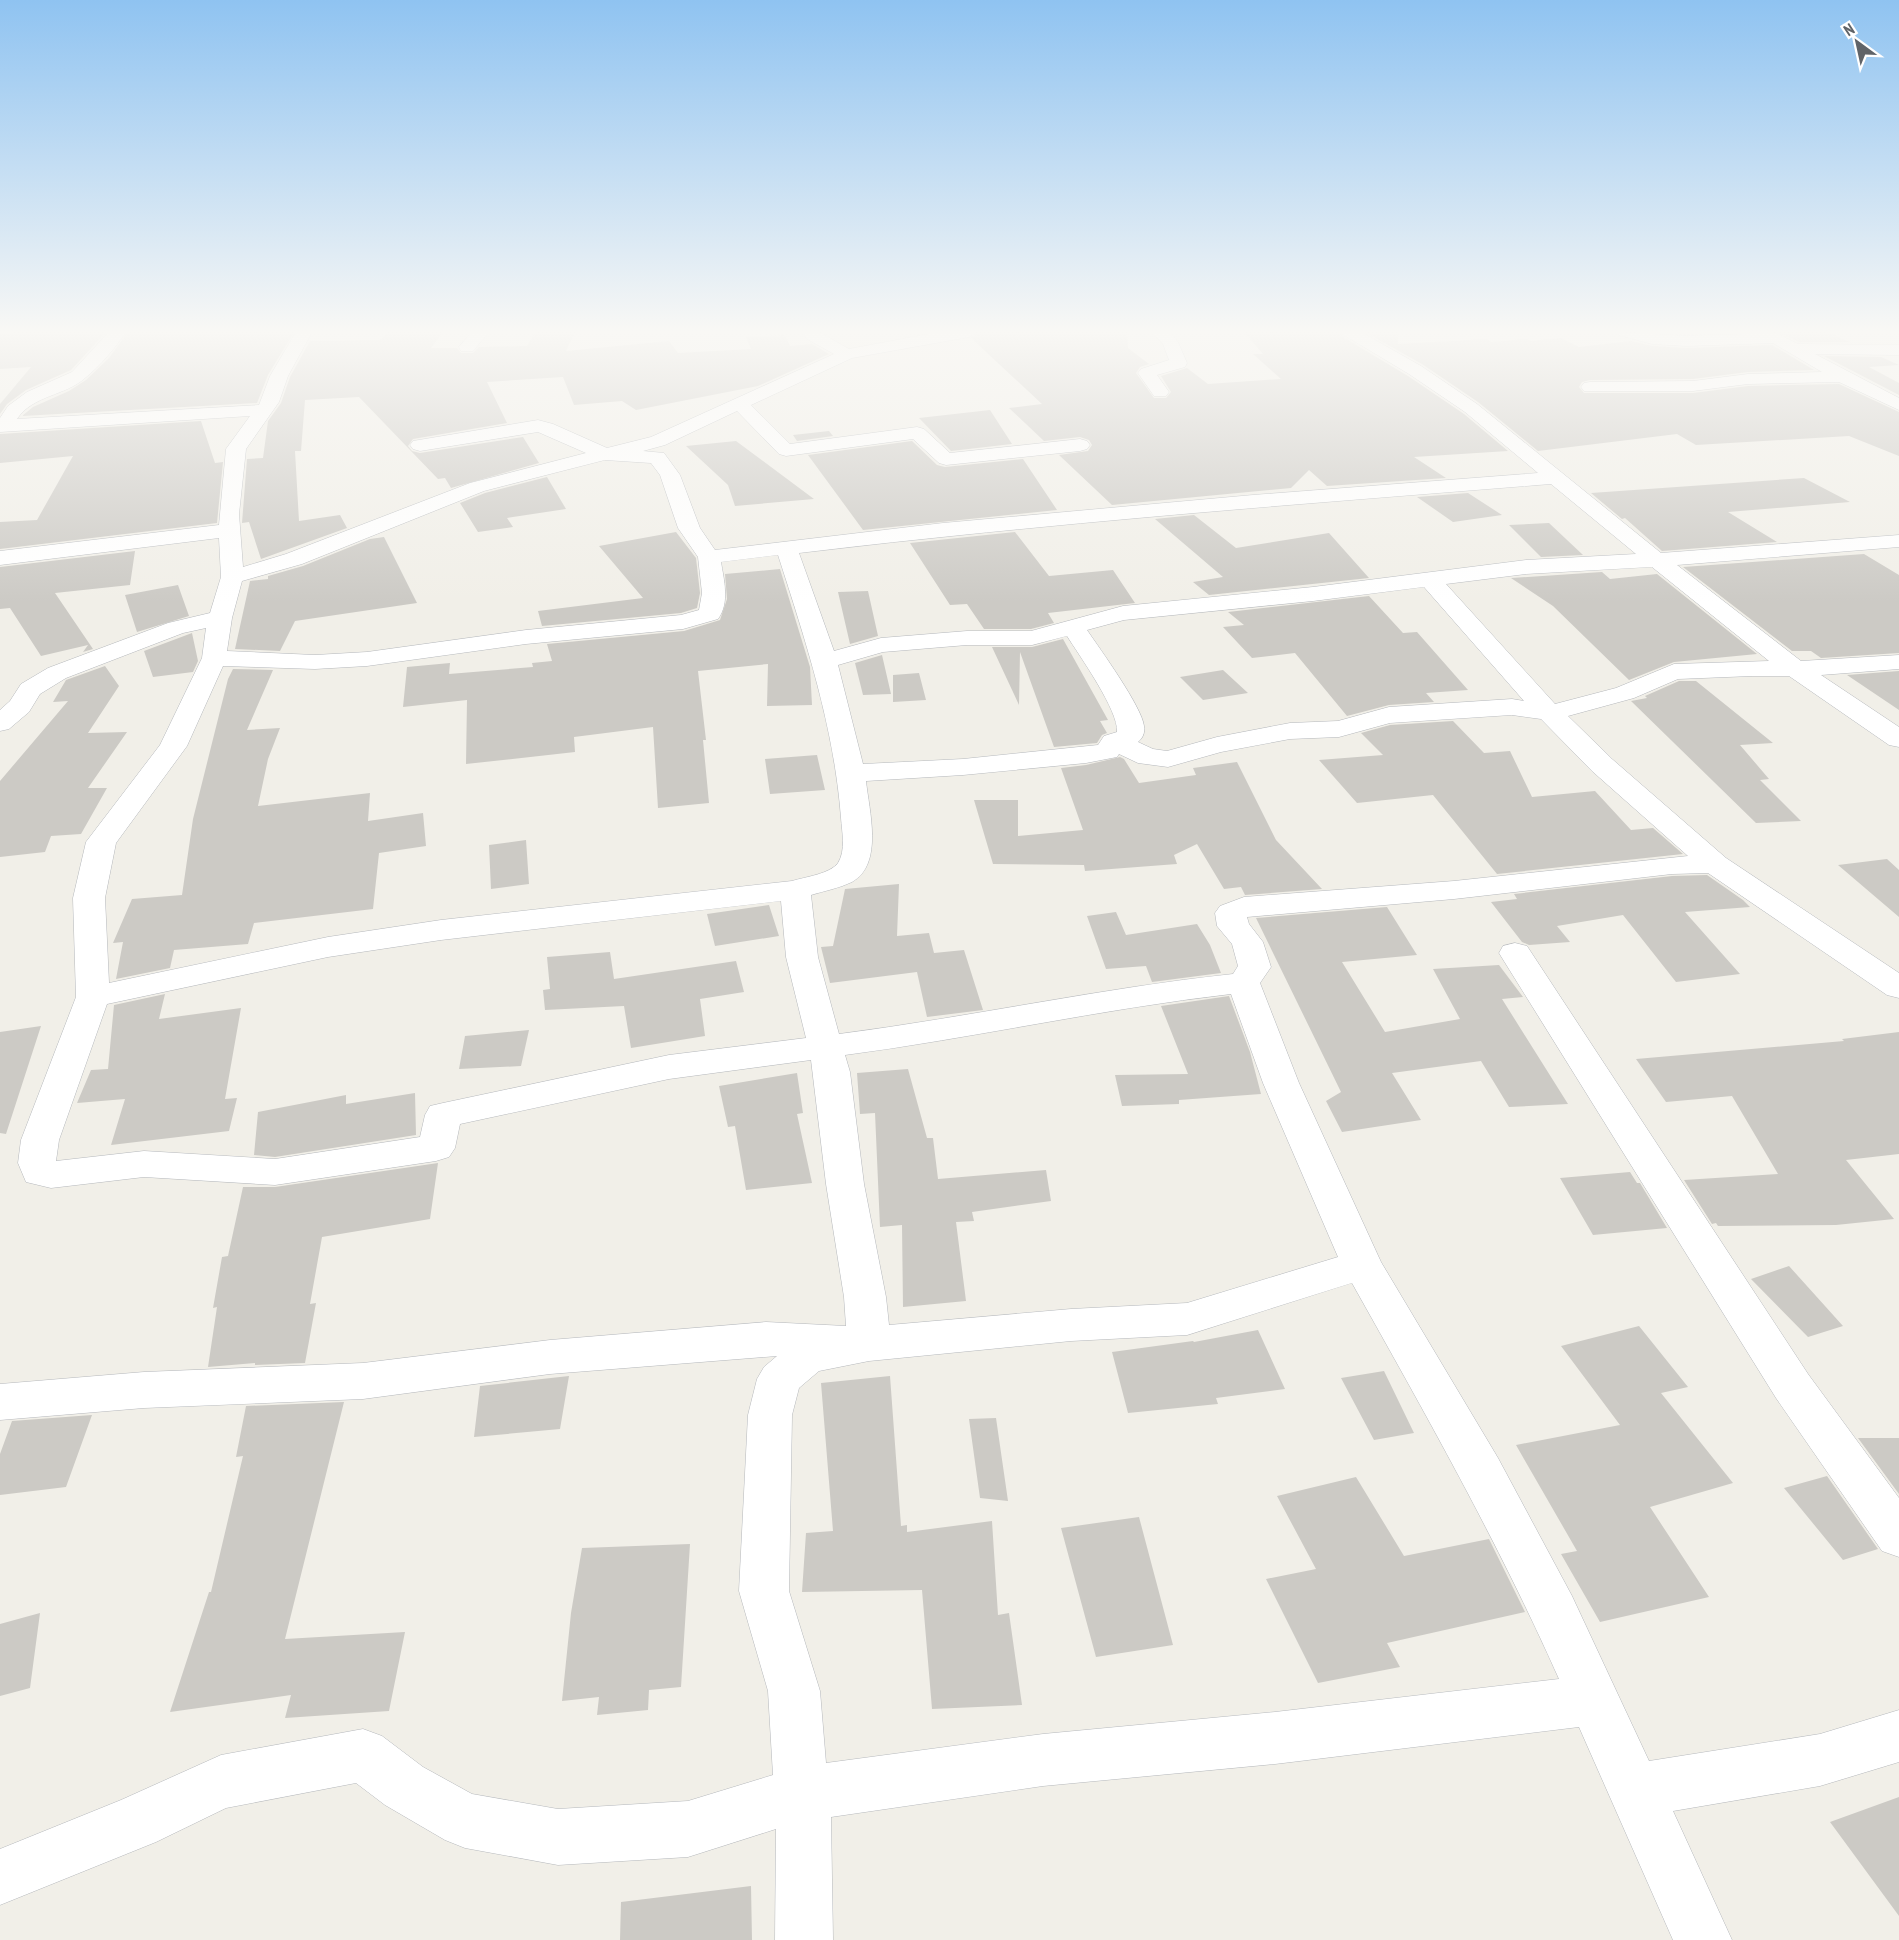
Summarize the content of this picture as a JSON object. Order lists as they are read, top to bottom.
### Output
{
  "north": "top left"
}
